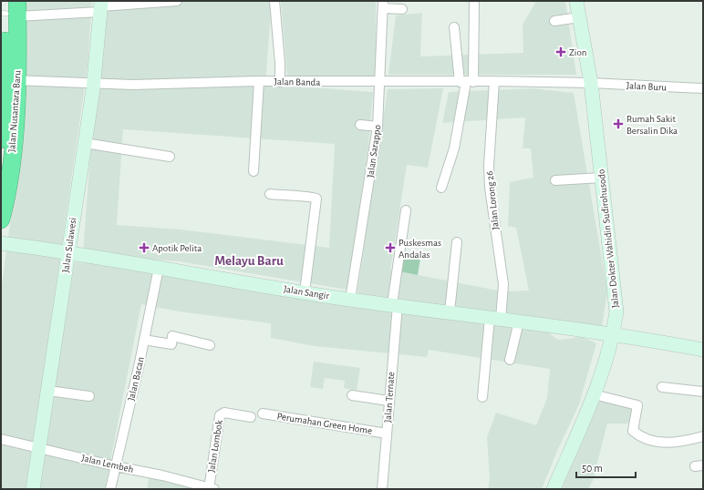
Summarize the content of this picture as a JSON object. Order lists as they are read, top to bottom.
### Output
{
  "streets": {
    "highway": ["Jalan Nusantara Baru"],
    "street": [
      "Jalan Banda",
      "Jalan Buru",
      "Jalan Sarappo",
      "Jalan Lorong 26",
      "Jalan Dokter Wahidin Sudirohusodo",
      "Jalan Sulawesi",
      "Jalan Sangir",
      "Jalan Bacan",
      "Jalan Ternate",
      "Perumahan Green Home",
      "Jalan Lombok",
      "Jalan Lembeh"
    ]
  },
  "crossings": [
    ["Jalan Banda", "Jalan Buru"],
    ["Jalan Banda", "Jalan Nusantara Baru"],
    ["Jalan Banda", "Jalan Sarappo"],
    ["Jalan Banda", "Jalan Lorong 26"],
    ["Jalan Banda", "Jalan Dokter Wahidin Sudirohusodo"],
    ["Jalan Banda", "Jalan Sulawesi"],
    ["Jalan Buru", "Jalan Dokter Wahidin Sudirohusodo"],
    ["Jalan Sarappo", "Jalan Sangir"],
    ["Jalan Lorong 26", "Jalan Sangir"],
    ["Jalan Dokter Wahidin Sudirohusodo", "Jalan Sangir"],
    ["Jalan Sulawesi", "Jalan Sangir"],
    ["Jalan Sulawesi", "Jalan Lembeh"],
    ["Jalan Sangir", "Jalan Bacan"],
    ["Jalan Sangir", "Jalan Ternate"],
    ["Jalan Bacan", "Jalan Lembeh"],
    ["Jalan Ternate", "Perumahan Green Home"],
    ["Jalan Lombok", "Jalan Lembeh"]
  ],
  "districts": ["Melayu Baru"],
  "places": {
    "health": [
      "Zion",
      "Rumah Sakit Bersalin Dika",
      "Apotik Pelita",
      "Puskesmas Andalas"
    ]
  },
  "scale_bar": "50 m"
}
